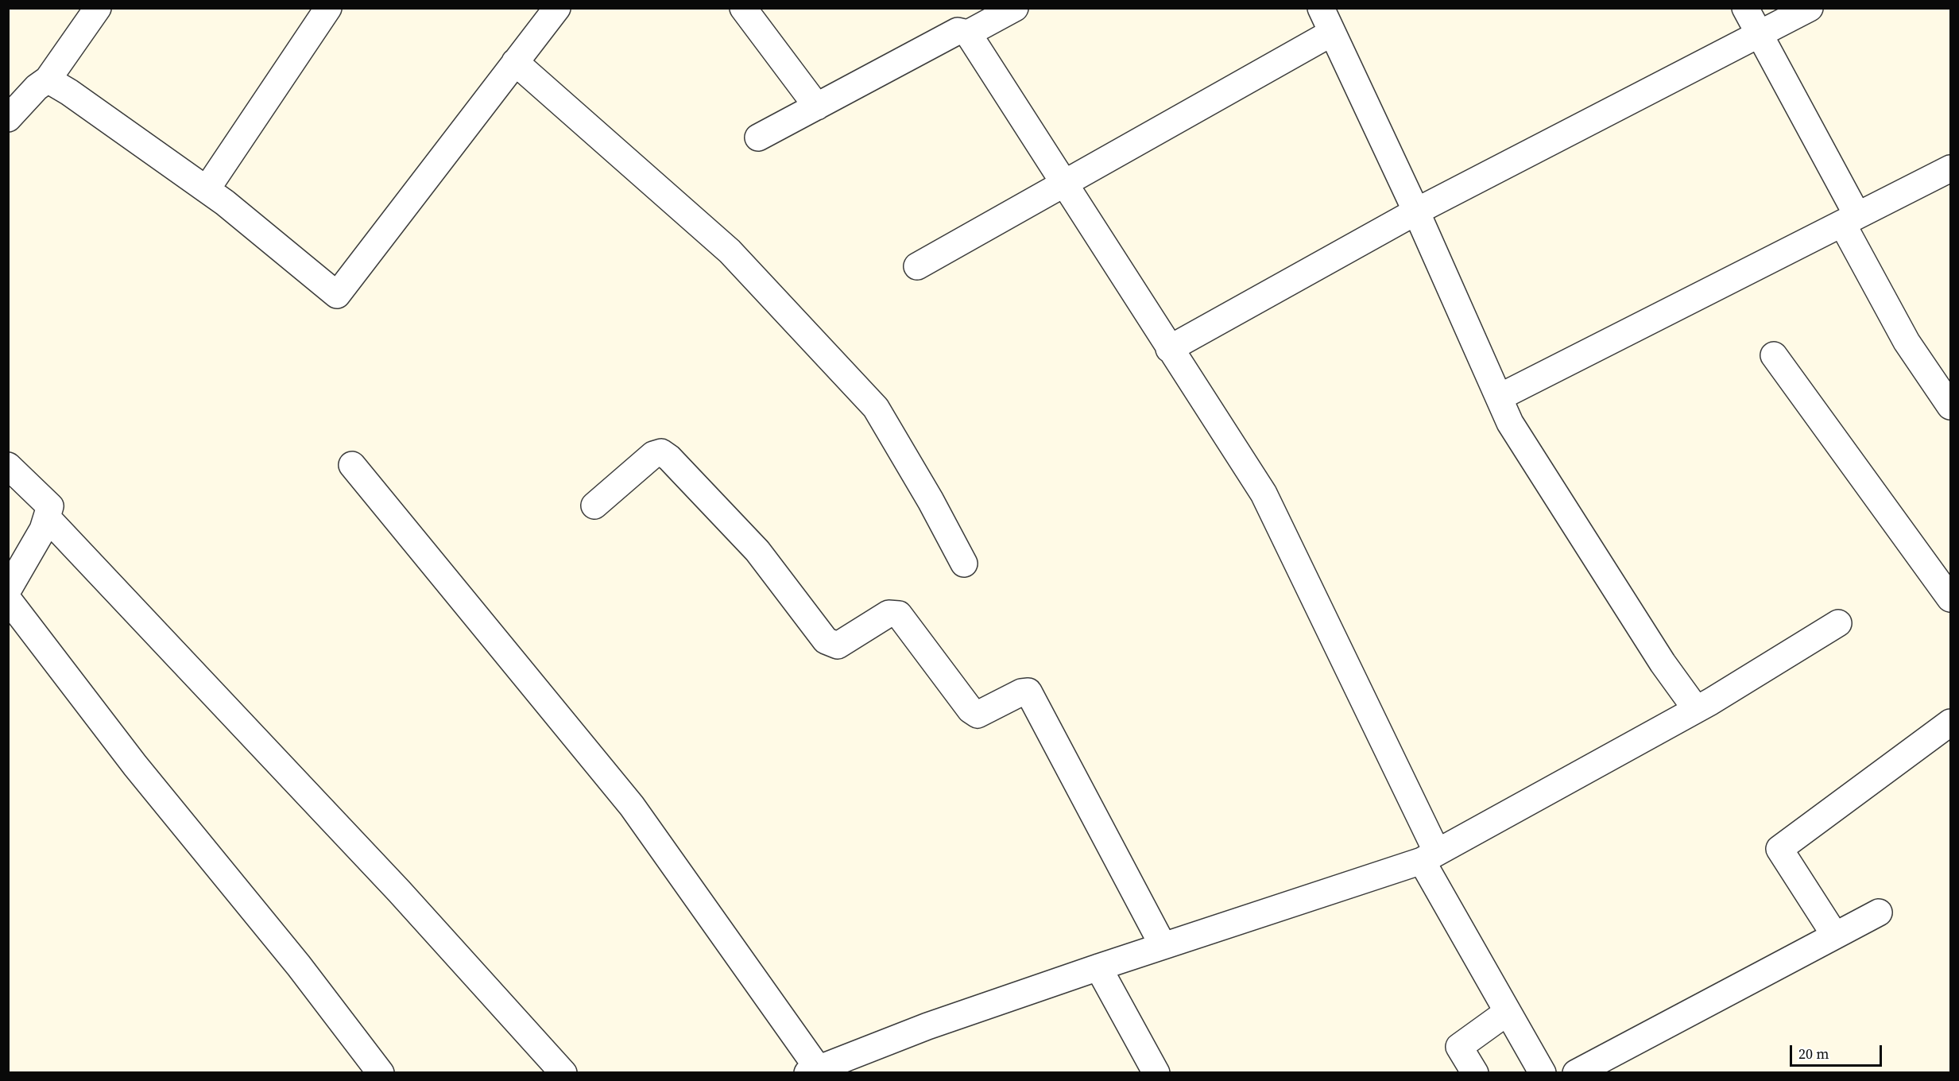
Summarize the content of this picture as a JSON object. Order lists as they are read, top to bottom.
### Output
{
  "scale_bar": "20 m"
}
